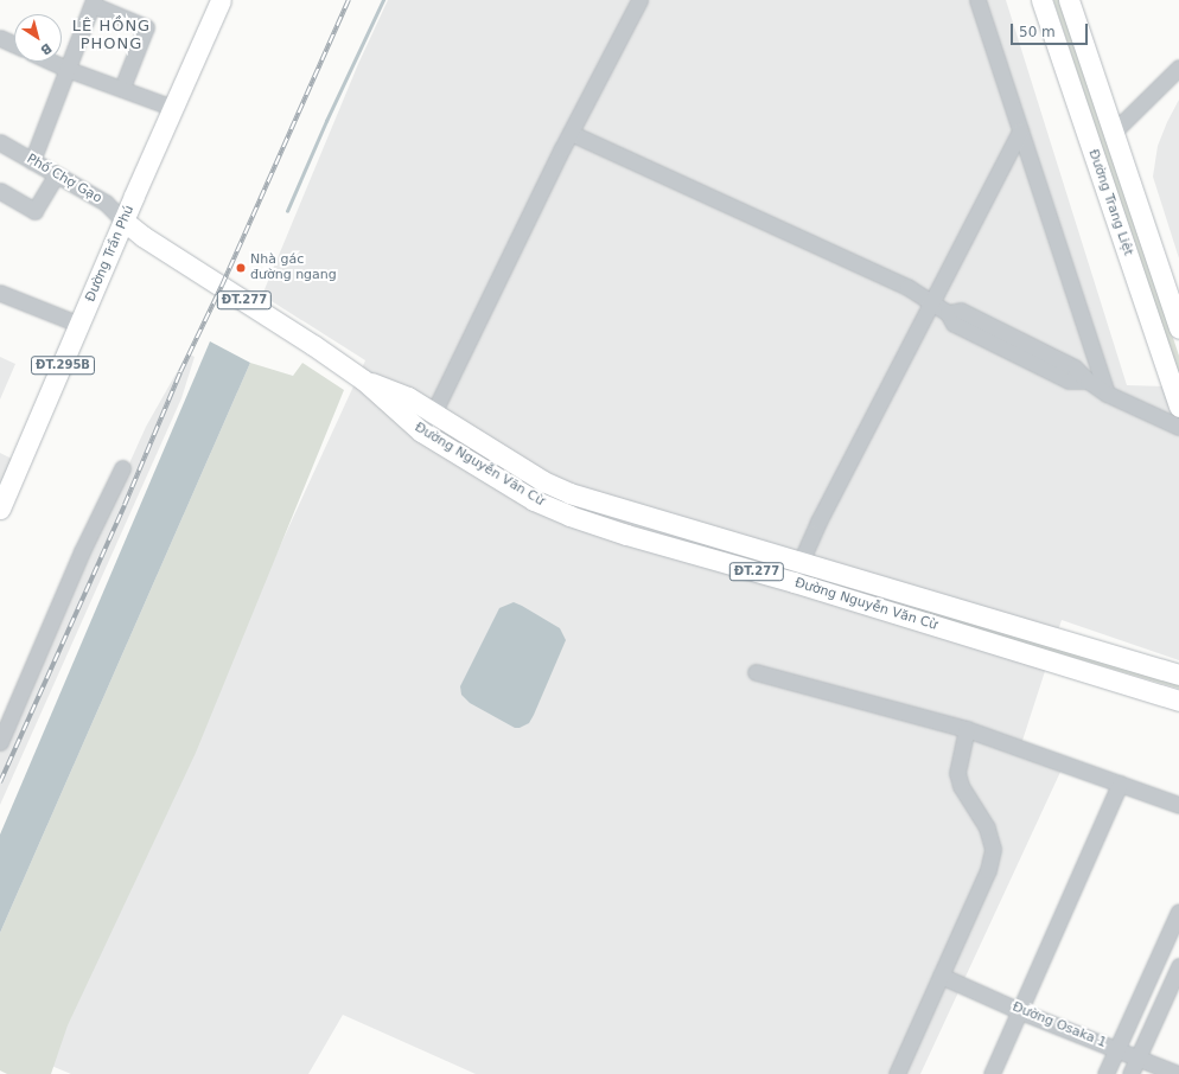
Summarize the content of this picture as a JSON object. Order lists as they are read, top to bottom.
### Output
{
  "streets": {
    "main road": [
      "Đường Trang Liệt",
      "Đường Trần Phú",
      "ĐT.277",
      "ĐT.295B",
      "Đường Nguyễn Văn Cừ"
    ],
    "street": ["Phố Chợ Gạo", "Đường Osaka 1"]
  },
  "crossings": [
    ["Phố Chợ Gạo", "Đường Trần Phú"],
    ["Phố Chợ Gạo", "Đường Nguyễn Văn Cừ"],
    ["Đường Trần Phú", "Đường Nguyễn Văn Cừ"]
  ],
  "districts": ["LÊ HỒNG PHONG"],
  "places": ["Nhà gác đường ngang"],
  "scale_bar": "50 m",
  "north": "bottom right"
}
